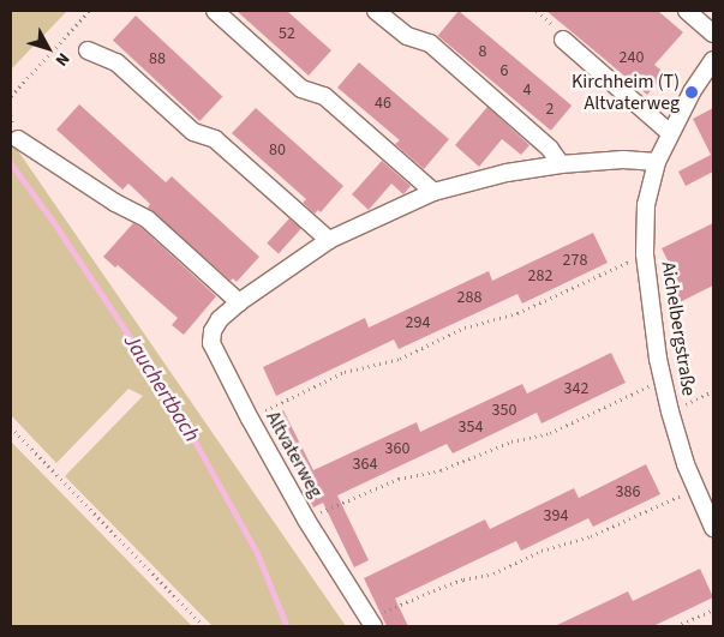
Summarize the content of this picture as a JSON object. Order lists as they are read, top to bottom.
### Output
{
  "streets": {
    "street": ["Aichelbergstraße", "Altvaterweg"]
  },
  "crossings": [
    ["Aichelbergstraße", "Altvaterweg"]
  ],
  "water": ["Jauchertbach"],
  "places": ["Kirchheim (T) Altvaterweg"],
  "house_numbers": [
    "52",
    "8",
    "240",
    "88",
    "6",
    "4",
    "46",
    "2",
    "80",
    "278",
    "282",
    "288",
    "294",
    "342",
    "350",
    "354",
    "360",
    "364",
    "386",
    "394"
  ],
  "north": "bottom right"
}
